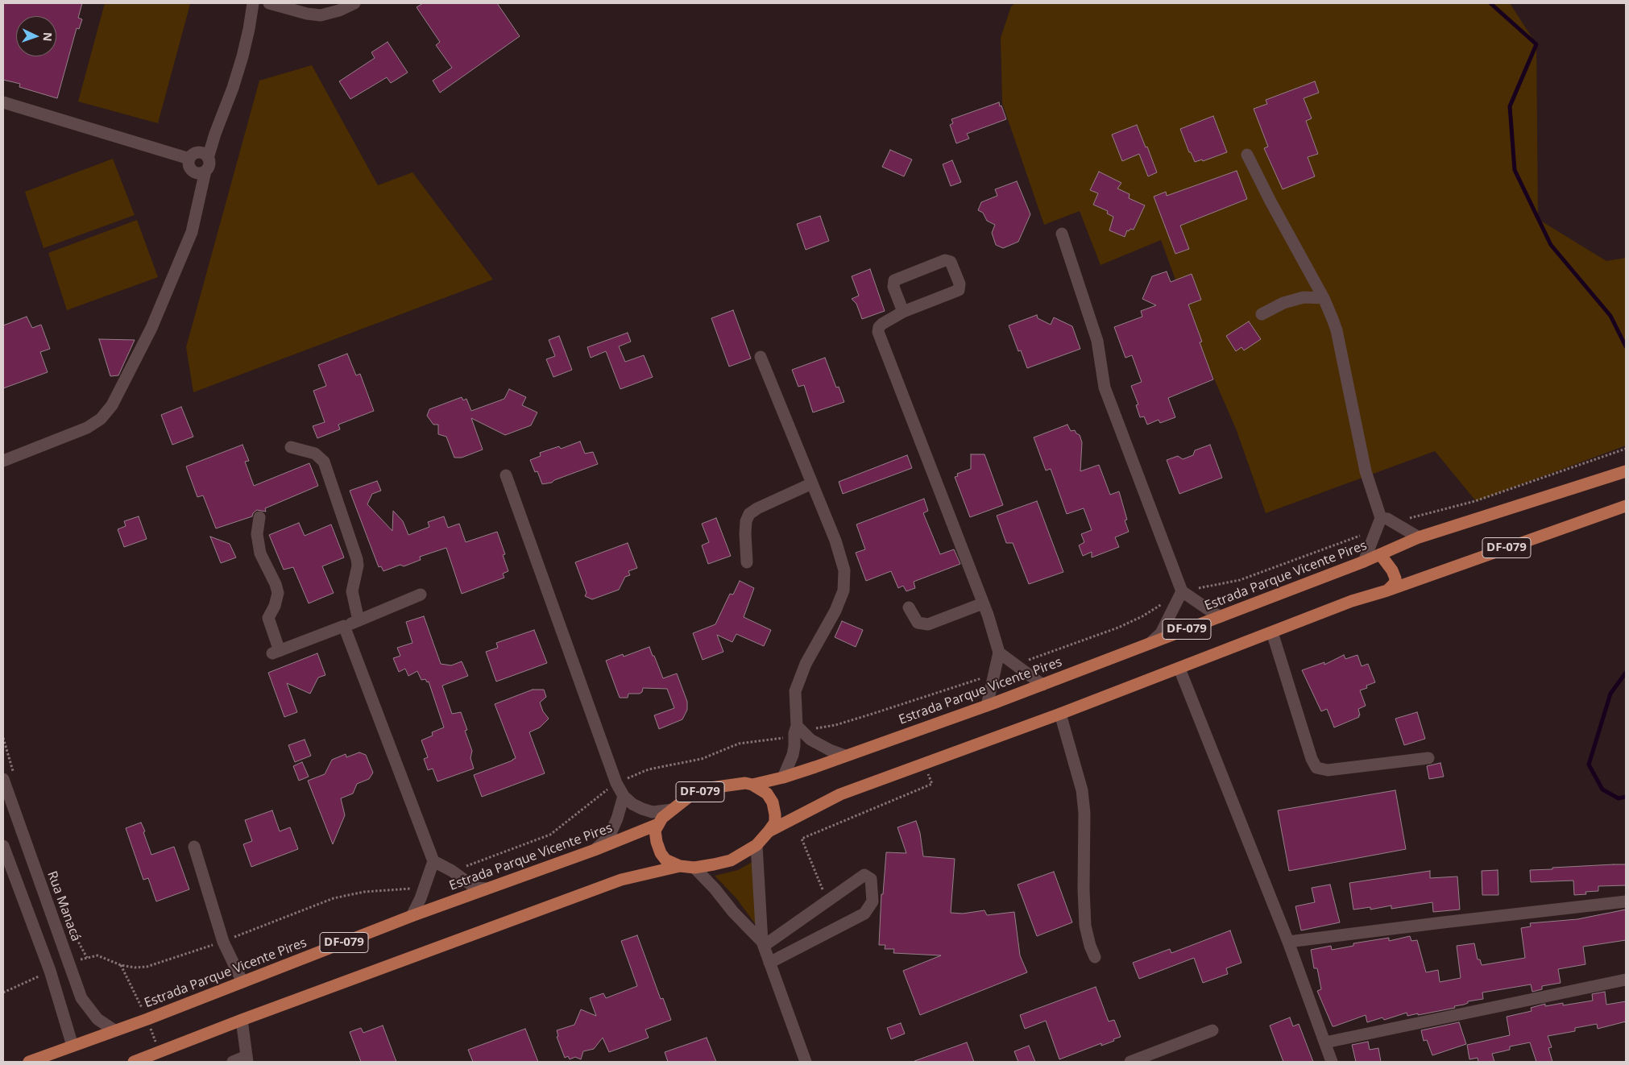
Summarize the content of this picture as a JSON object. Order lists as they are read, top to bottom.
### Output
{
  "streets": {
    "main road": ["DF-079", "Estrada Parque Vicente Pires"],
    "street": ["Rua Manacá"]
  },
  "crossings": [
    ["DF-079", "Estrada Parque Vicente Pires"],
    ["Estrada Parque Vicente Pires", "Rua Manacá"]
  ],
  "north": "right"
}
